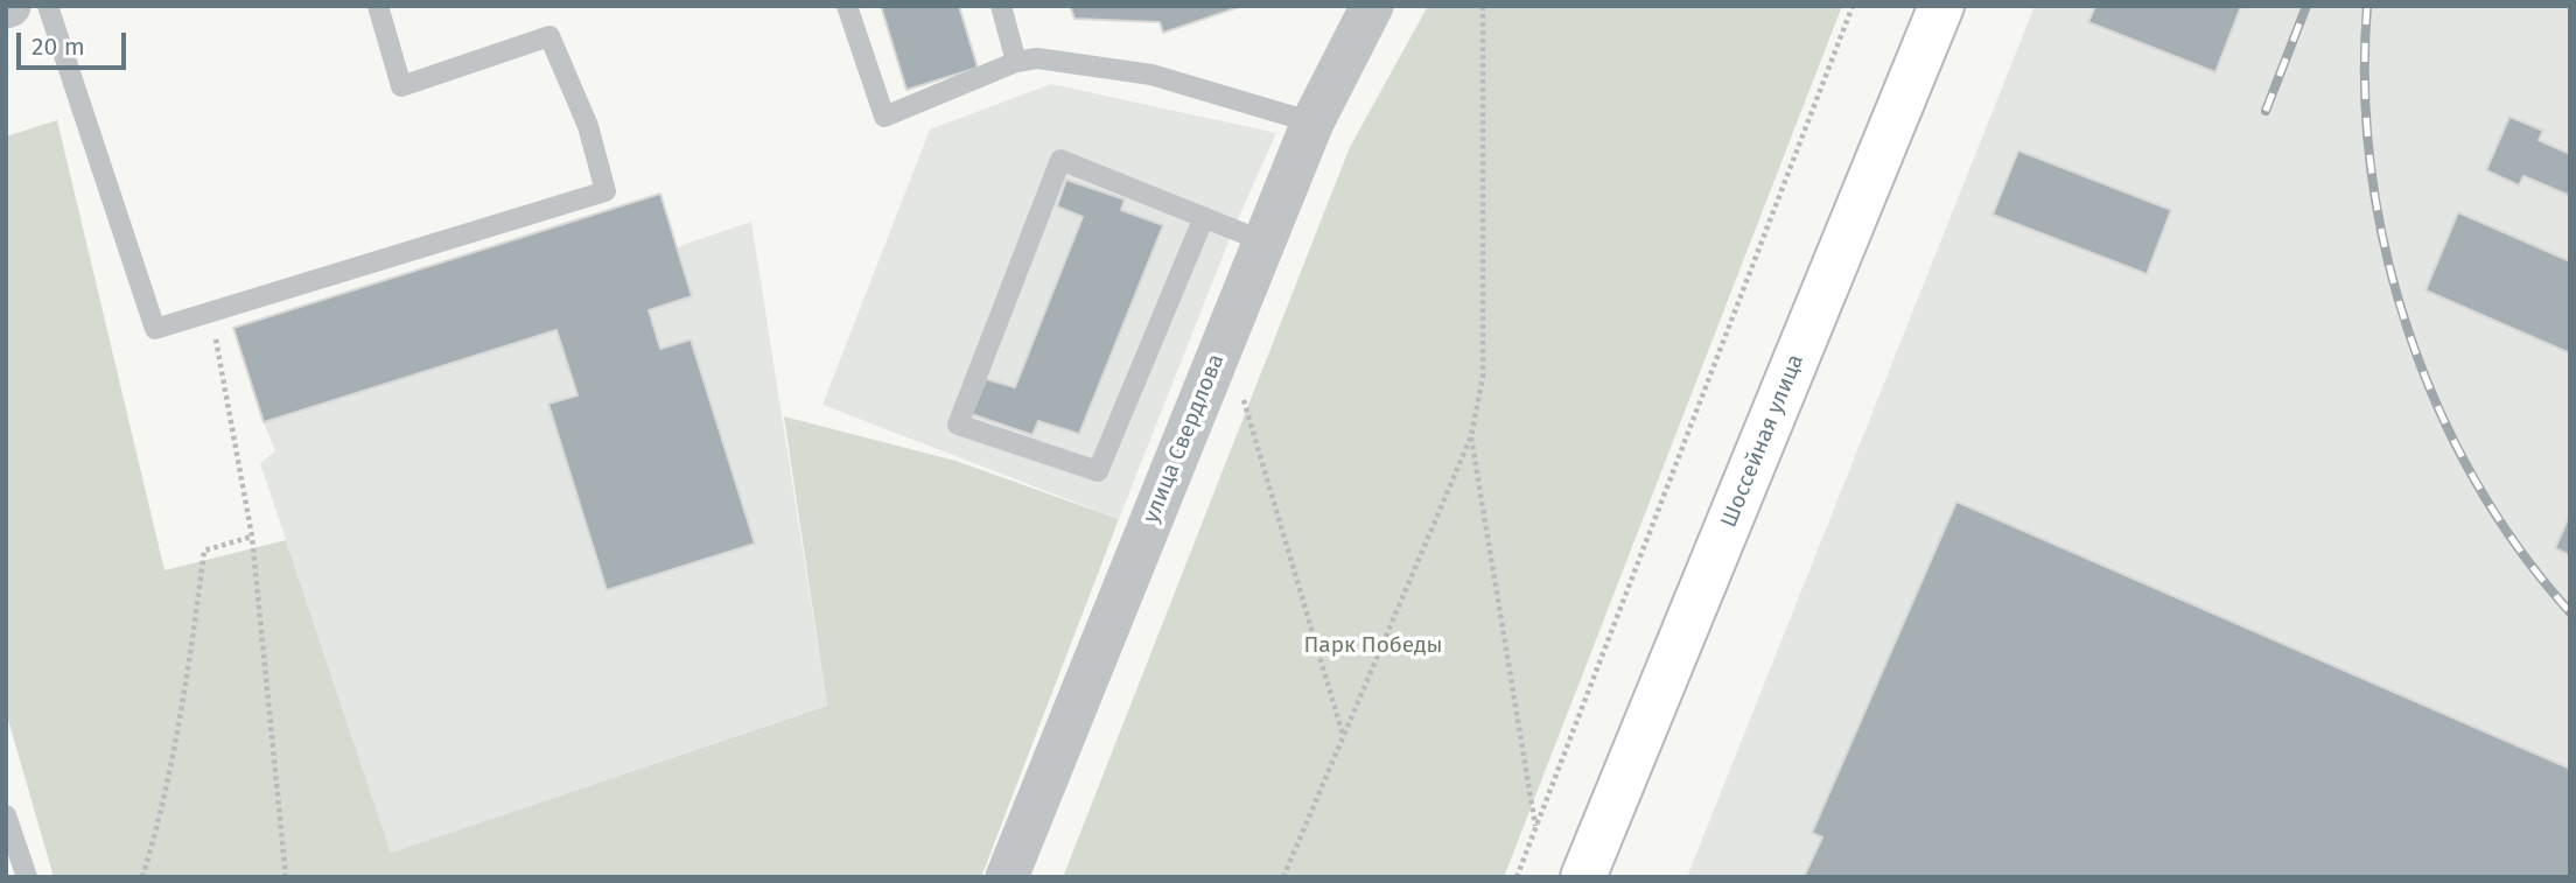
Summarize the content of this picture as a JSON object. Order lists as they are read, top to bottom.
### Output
{
  "streets": {
    "main road": ["Шоссейная улица"],
    "street": ["улица Свердлова"]
  },
  "parks": ["Парк Победы"],
  "scale_bar": "20 m"
}
